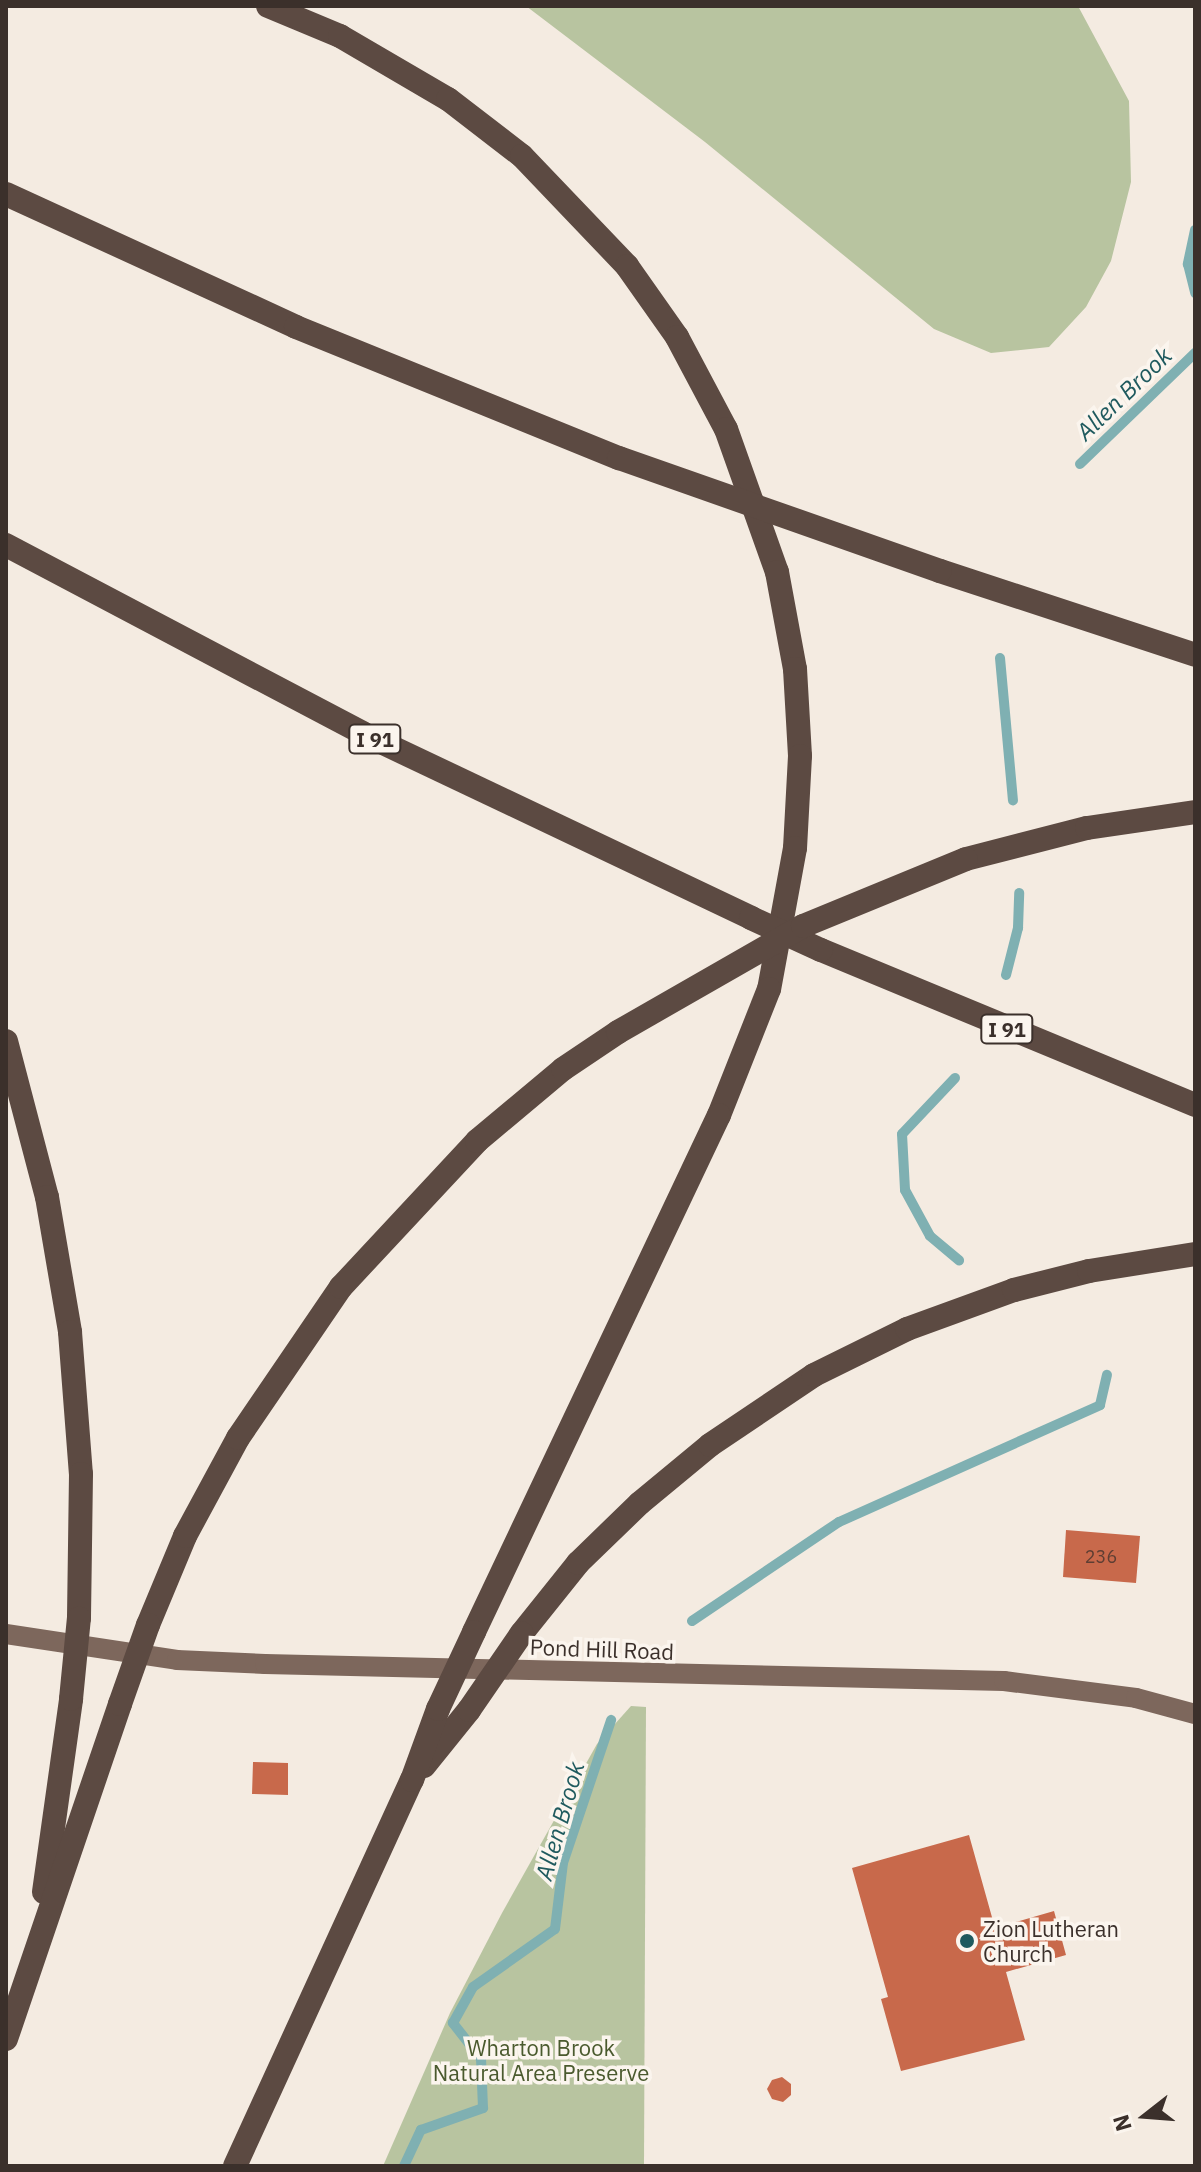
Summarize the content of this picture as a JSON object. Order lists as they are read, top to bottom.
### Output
{
  "streets": {
    "highway": ["I 91"],
    "main road": ["Pond Hill Road"]
  },
  "water": ["Allen Brook"],
  "parks": ["Wharton Brook Natural Area Preserve"],
  "places": ["Zion Lutheran Church"],
  "house_numbers": ["236"],
  "north": "left"
}
